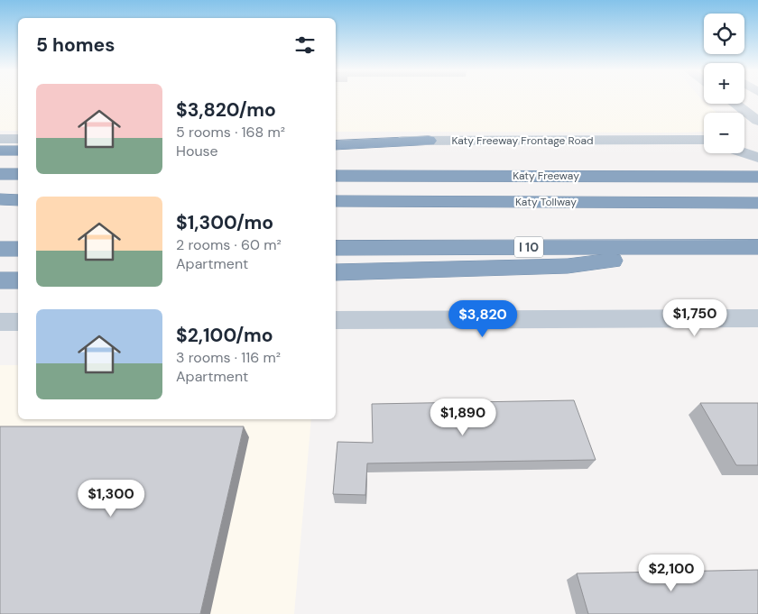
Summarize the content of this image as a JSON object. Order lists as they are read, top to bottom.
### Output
{
  "streets": {
    "highway": ["Katy Freeway", "Katy Tollway", "I 10"],
    "main road": ["Katy Freeway Frontage Road"]
  },
  "page": {
    "map_buttons": ["+", "−"],
    "heading": "5 homes",
    "list": [
      {
        "name": "$3,820/mo",
        "note": "5 rooms · 168 m² · House"
      },
      {
        "name": "$1,300/mo",
        "note": "2 rooms · 60 m² · Apartment"
      },
      {
        "name": "$2,100/mo",
        "note": "3 rooms · 116 m² · Apartment"
      }
    ],
    "price": [
      "$1,750",
      "$3,820",
      "$1,890",
      "$1,300",
      "$2,100"
    ]
  }
}
